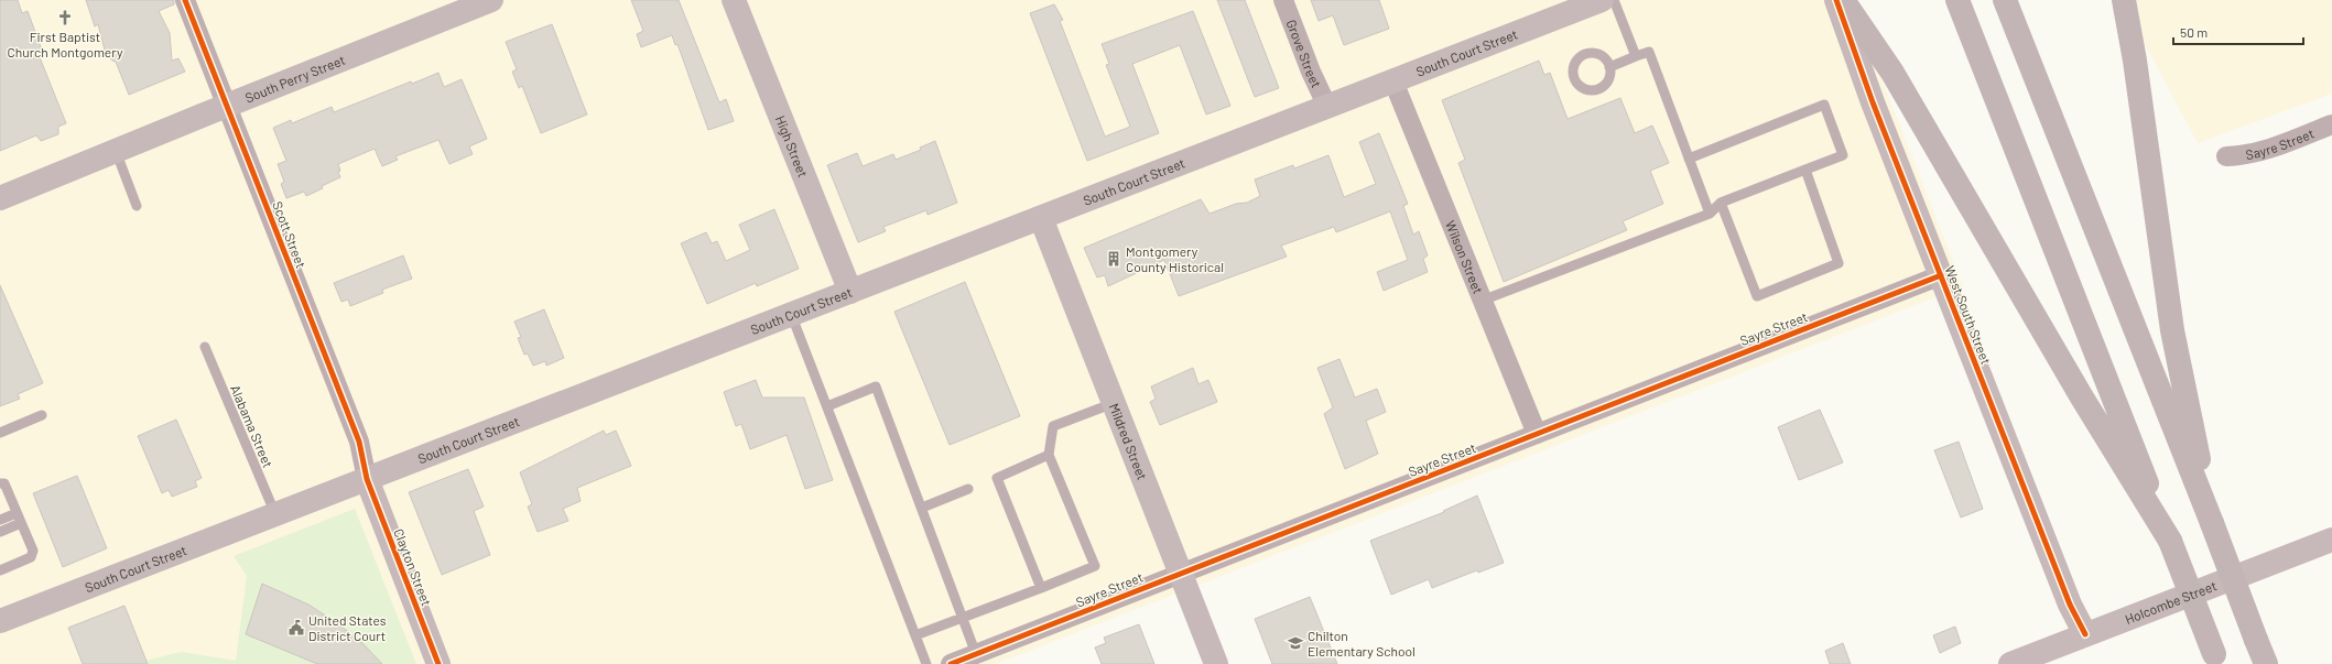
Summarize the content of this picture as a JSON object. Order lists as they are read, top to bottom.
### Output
{
  "streets": {
    "main road": [
      "South Court Street",
      "South Perry Street",
      "High Street",
      "West South Street",
      "Mildred Street",
      "Clayton Street",
      "Holcombe Street"
    ],
    "street": [
      "Grove Street",
      "Sayre Street",
      "Scott Street",
      "Wilson Street"
    ],
    "lane": ["Alabama Street"]
  },
  "crossings": [
    ["South Court Street", "Grove Street"],
    ["South Court Street", "High Street"],
    ["South Court Street", "Scott Street"],
    ["South Court Street", "Wilson Street"],
    ["South Court Street", "Alabama Street"],
    ["South Court Street", "Mildred Street"],
    ["South Court Street", "Clayton Street"],
    ["South Perry Street", "Scott Street"],
    ["Sayre Street", "Wilson Street"],
    ["Sayre Street", "West South Street"],
    ["Sayre Street", "Mildred Street"],
    ["Scott Street", "Clayton Street"],
    ["West South Street", "Holcombe Street"]
  ],
  "places": {
    "church": ["First Baptist Church Montgomery"],
    "building": ["Montgomery County Historical"],
    "public building": ["United States District Court"],
    "school or university": ["Chilton Elementary School"]
  },
  "scale_bar": "50 m"
}
